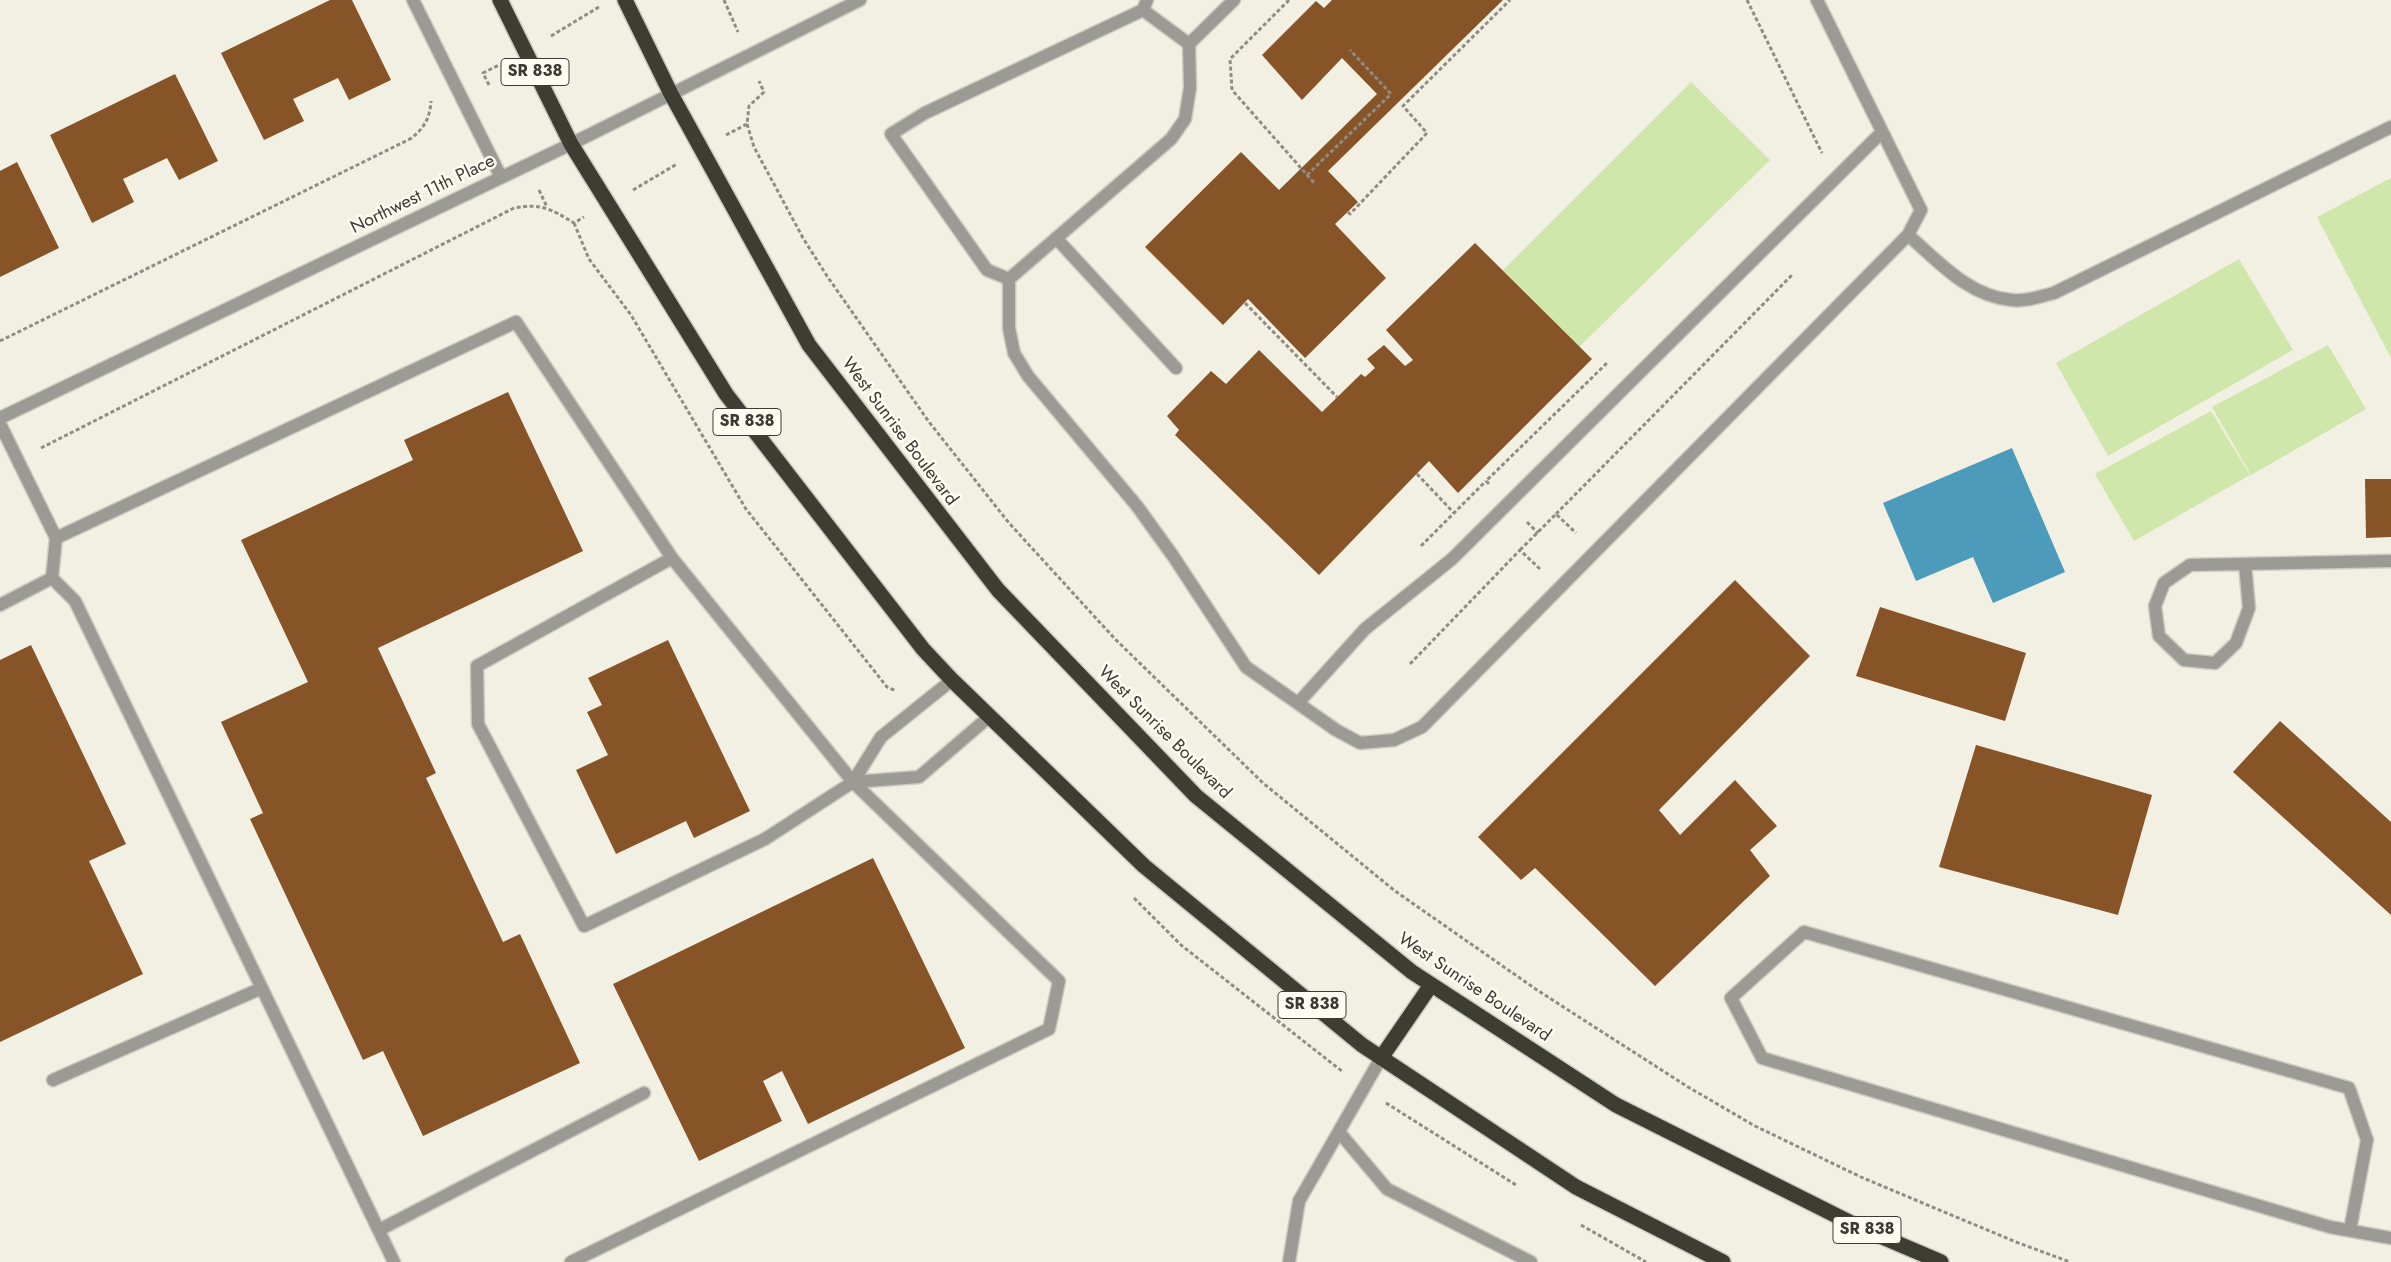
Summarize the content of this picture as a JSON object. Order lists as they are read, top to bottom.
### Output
{
  "streets": {
    "highway": ["SR 838", "West Sunrise Boulevard"],
    "street": ["Northwest 11th Place"]
  },
  "crossings": [
    ["SR 838", "Northwest 11th Place"],
    ["Northwest 11th Place", "West Sunrise Boulevard"]
  ]
}
